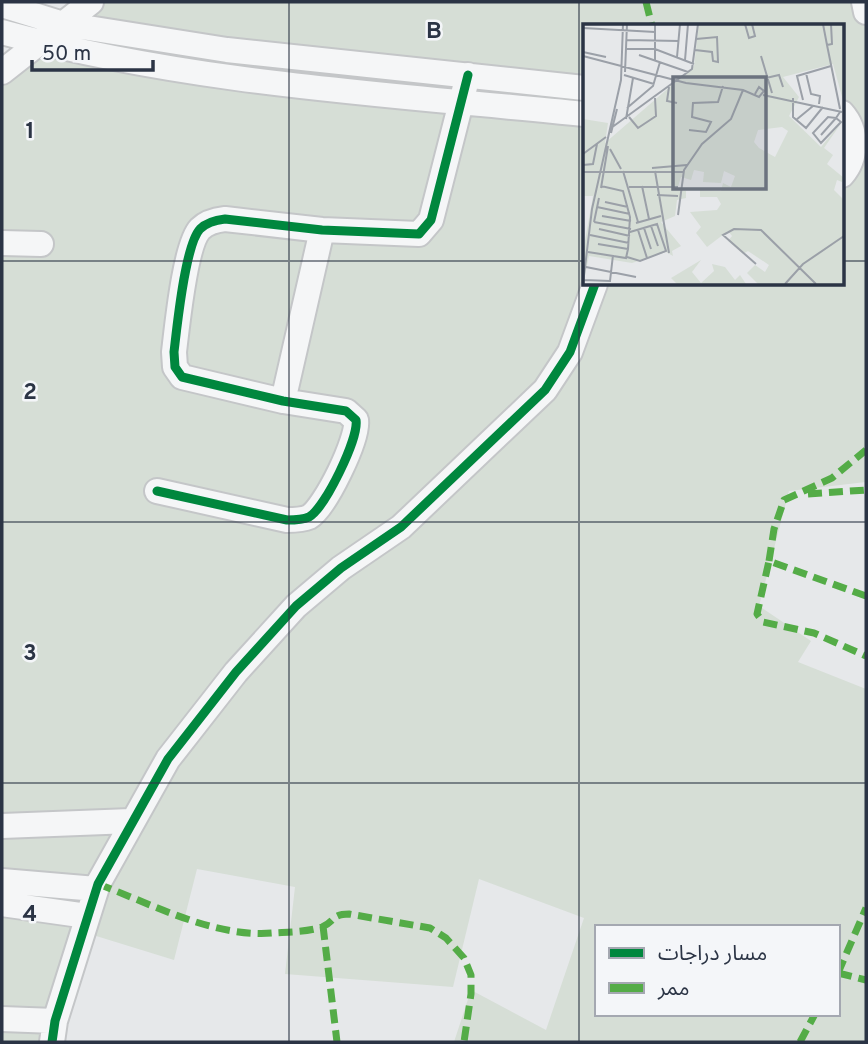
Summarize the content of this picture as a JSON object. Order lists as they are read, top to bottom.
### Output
{
  "legend": ["مسار دراجات", "ممر"],
  "scale_bar": "50 m",
  "grid": {
    "columns": ["B"],
    "rows": [
      "1",
      "2",
      "3",
      "4"
    ]
  }
}
